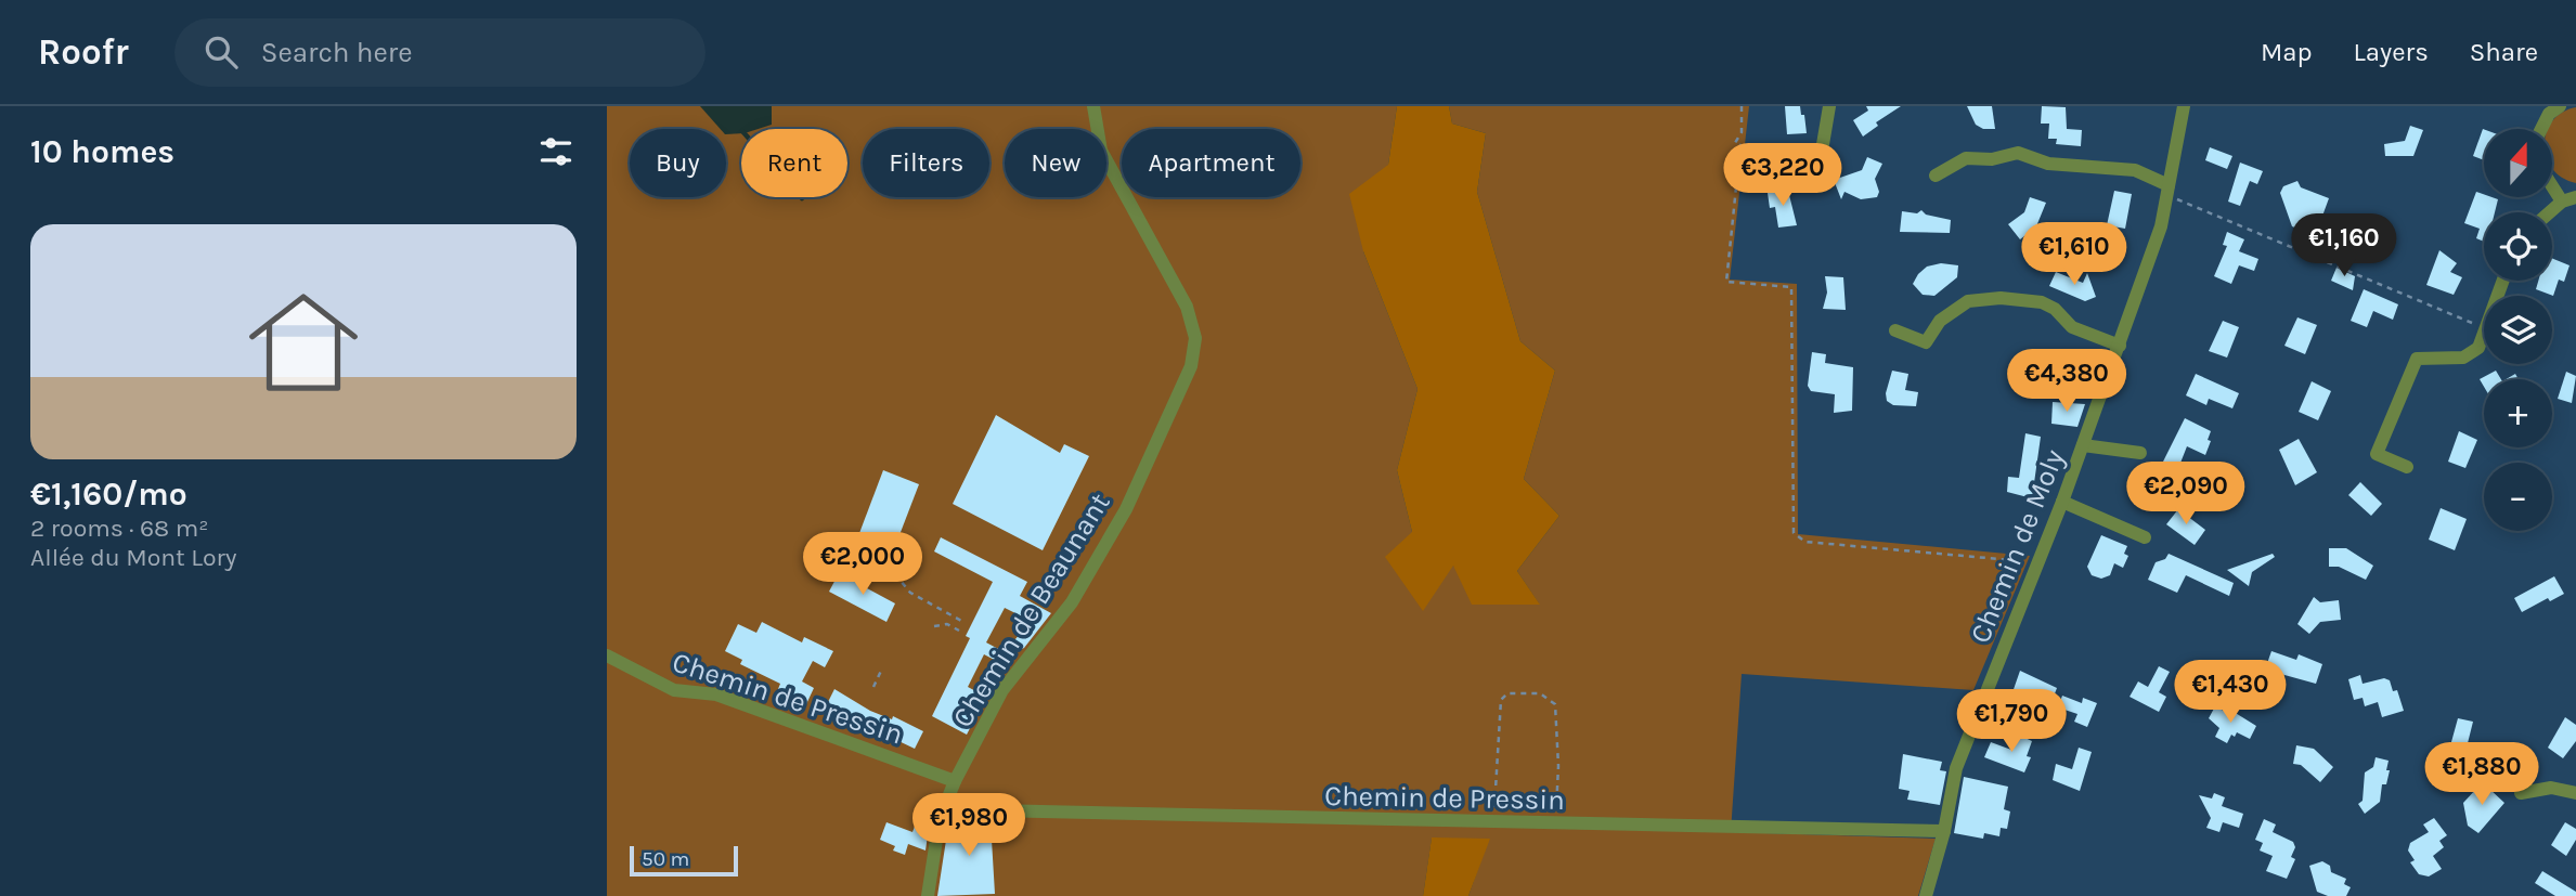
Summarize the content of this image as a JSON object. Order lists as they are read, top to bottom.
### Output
{
  "streets": {
    "street": ["Chemin de Moly", "Chemin de Beaunant", "Chemin de Pressin"]
  },
  "crossings": [
    ["Chemin de Moly", "Chemin de Pressin"],
    ["Chemin de Beaunant", "Chemin de Pressin"]
  ],
  "scale_bar": "50 m",
  "north": "top",
  "page": {
    "header": "Roofr",
    "search": "Search here",
    "nav": ["Map", "Layers", "Share"],
    "heading": "10 homes",
    "map_buttons": ["+", "−"],
    "chip": [
      "Buy",
      "Rent",
      "Filters",
      "New",
      "Apartment"
    ],
    "price": [
      "€3,220",
      "€1,160",
      "€1,610",
      "€4,380",
      "€2,090",
      "€2,000",
      "€1,430",
      "€1,790",
      "€1,880",
      "€1,980"
    ],
    "list": [
      {
        "name": "€1,160/mo",
        "note": "2 rooms · 68 m² · Allée du Mont Lory"
      }
    ],
    "scale": "50 m"
  }
}
